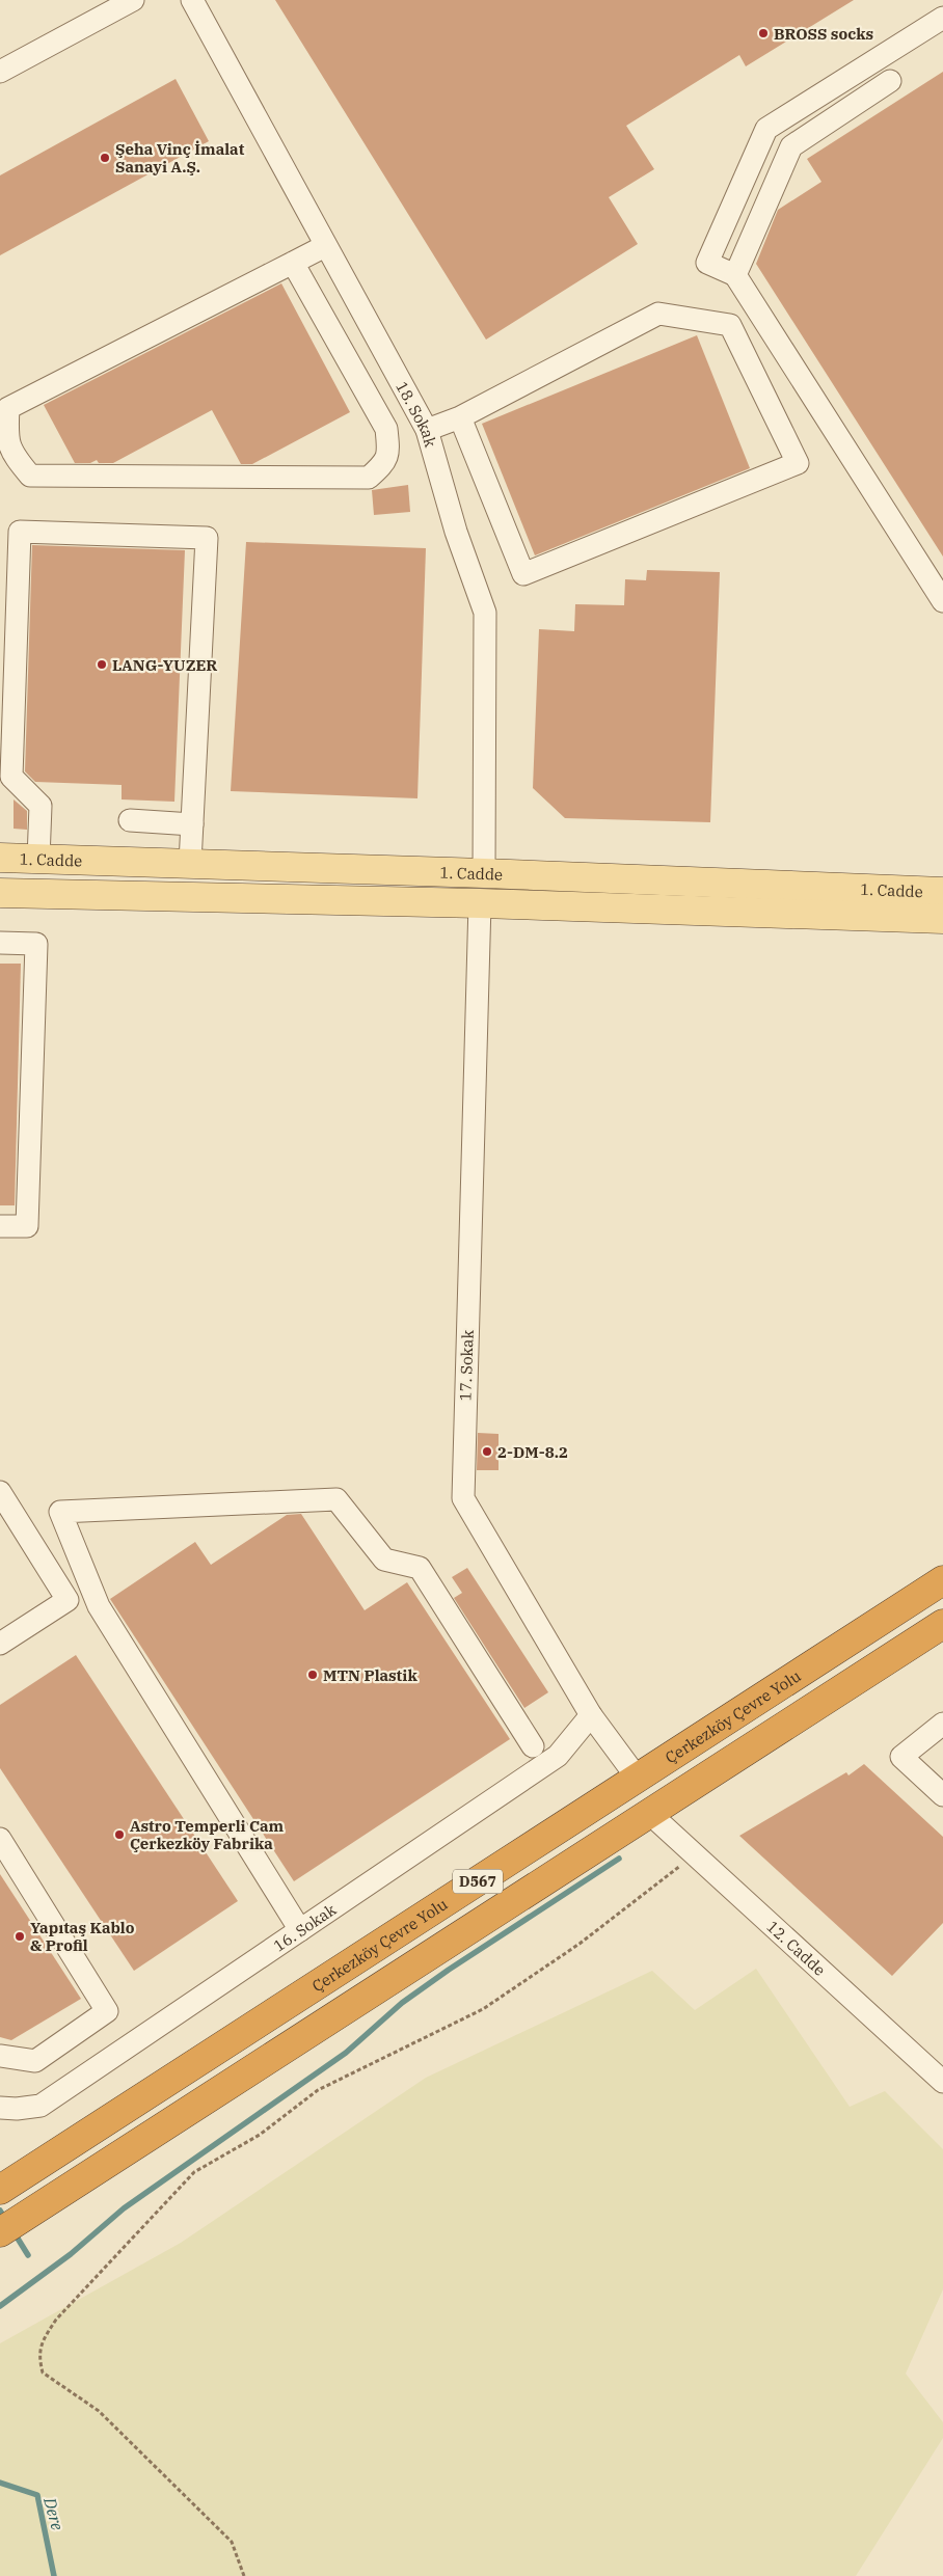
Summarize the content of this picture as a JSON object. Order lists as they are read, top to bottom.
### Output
{
  "streets": {
    "highway": ["Çerkezköy Çevre Yolu", "D567"],
    "main road": ["1. Cadde"],
    "street": [
      "18. Sokak",
      "17. Sokak",
      "16. Sokak",
      "12. Cadde"
    ]
  },
  "crossings": [
    ["18. Sokak", "1. Cadde"],
    ["1. Cadde", "17. Sokak"],
    ["17. Sokak", "Çerkezköy Çevre Yolu"],
    ["17. Sokak", "16. Sokak"],
    ["D567", "12. Cadde"]
  ],
  "water": ["Dere"],
  "places": [
    "BROSS socks",
    "Şeha Vinç İmalat Sanayi A.Ş.",
    "LANG-YUZER",
    "2-DM-8.2",
    "MTN Plastik",
    "Astro Temperli Cam Çerkezköy Fabrika",
    "Yapıtaş Kablo & Profil"
  ]
}
